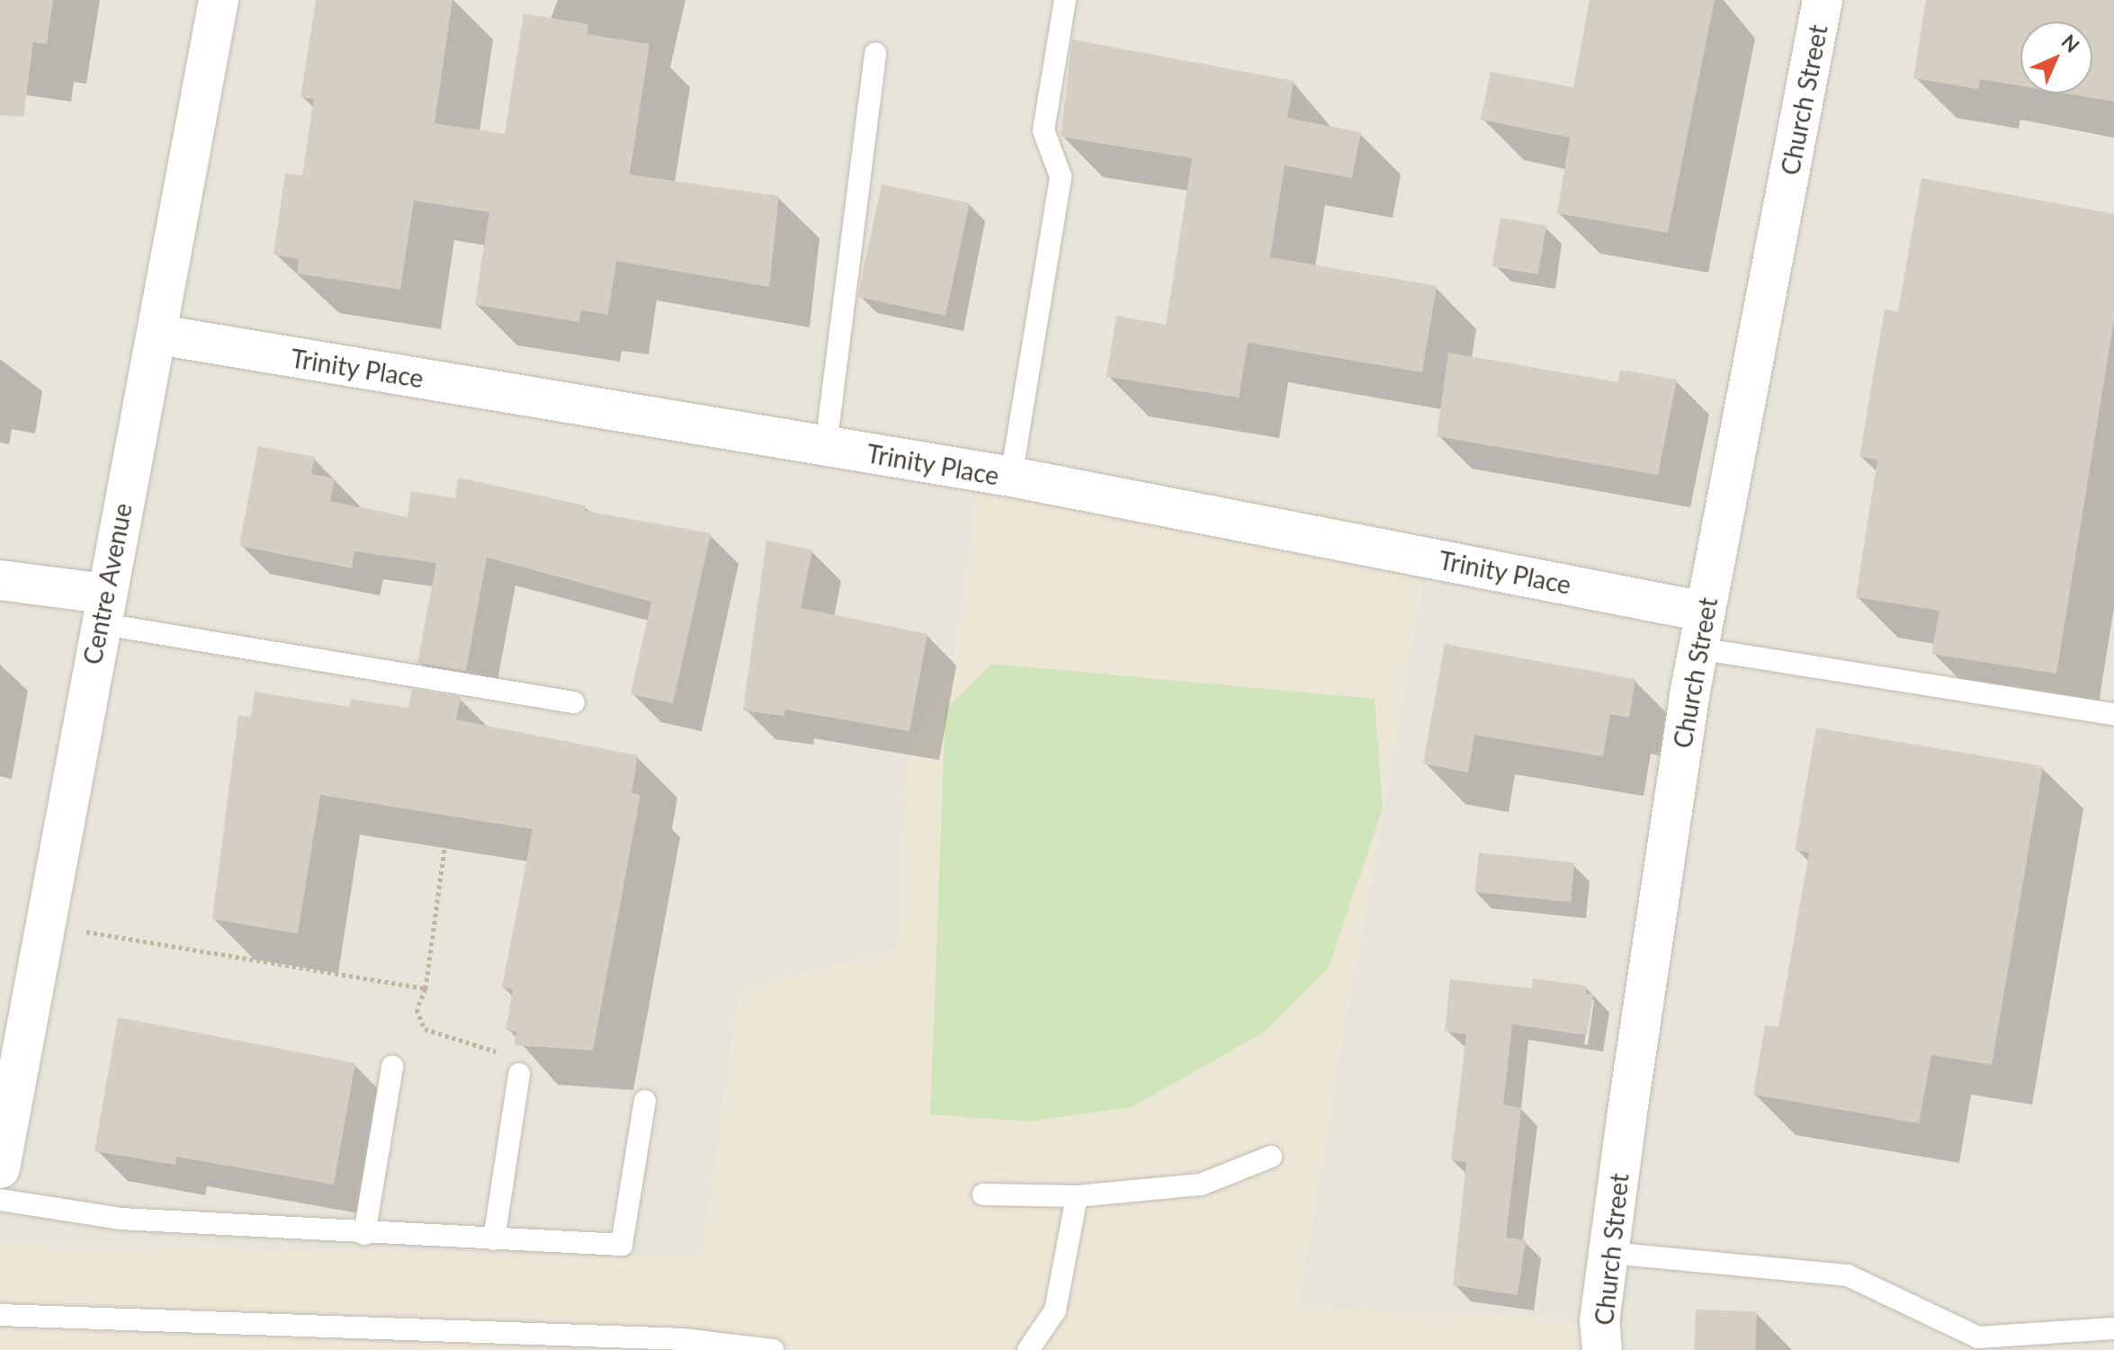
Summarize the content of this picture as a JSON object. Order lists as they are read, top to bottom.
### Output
{
  "streets": {
    "street": ["Church Street", "Trinity Place", "Centre Avenue"]
  },
  "crossings": [
    ["Church Street", "Trinity Place"],
    ["Trinity Place", "Centre Avenue"]
  ],
  "north": "top right"
}
